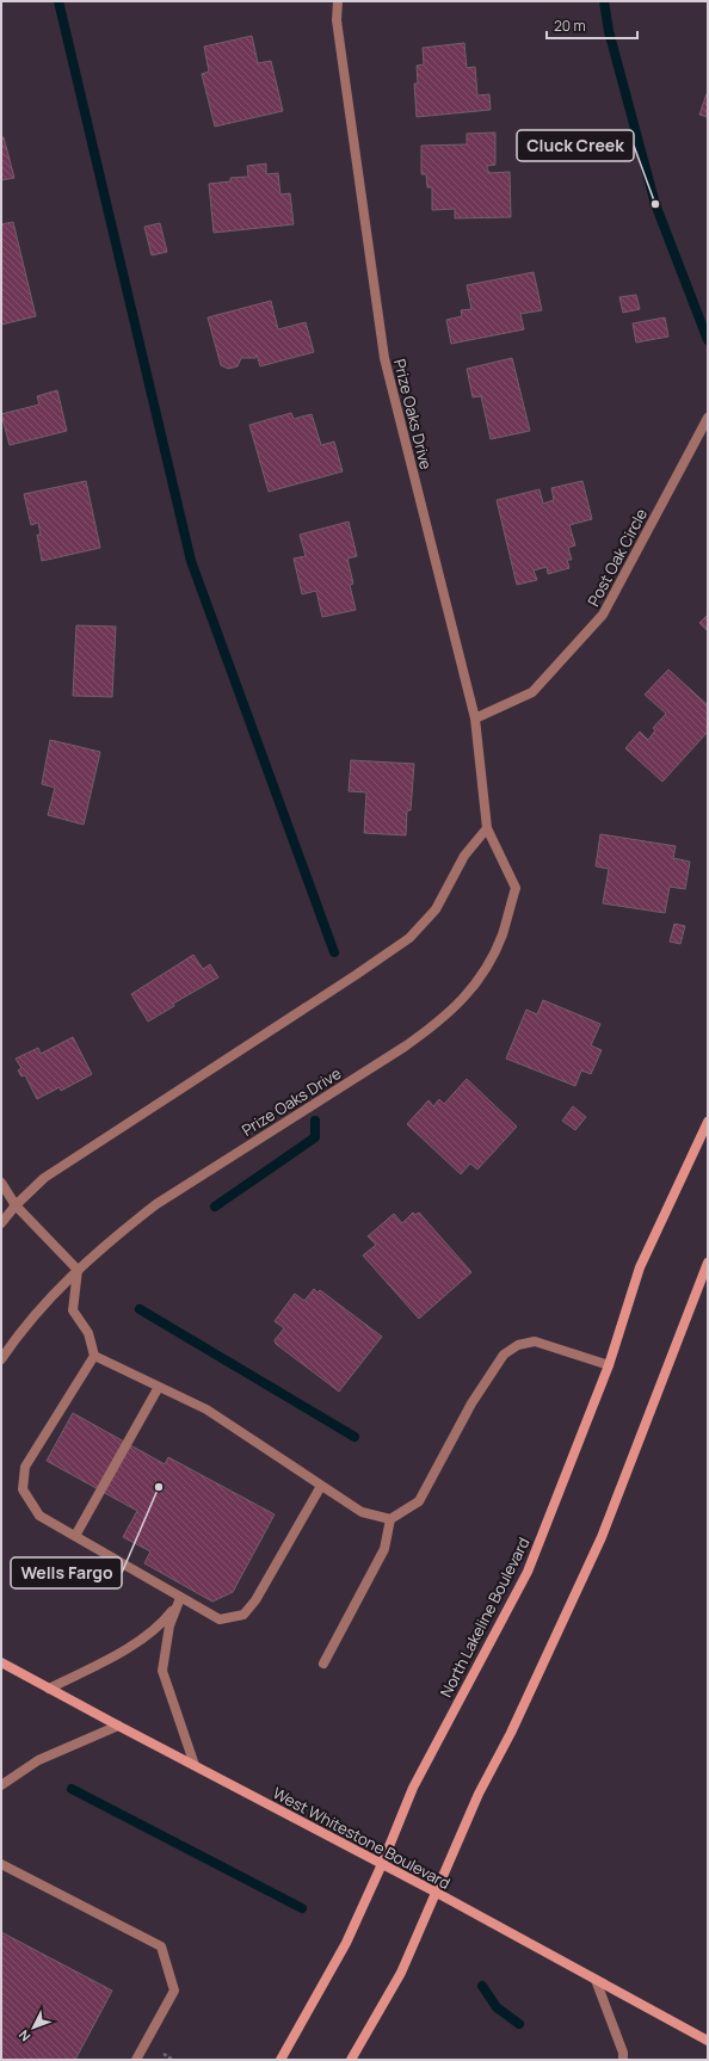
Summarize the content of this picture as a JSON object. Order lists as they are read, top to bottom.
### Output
{
  "streets": {
    "main road": ["North Lakeline Boulevard", "West Whitestone Boulevard"],
    "street": ["Prize Oaks Drive", "Post Oak Circle"]
  },
  "crossings": [
    ["Prize Oaks Drive", "Post Oak Circle"],
    ["North Lakeline Boulevard", "West Whitestone Boulevard"]
  ],
  "places": ["Cluck Creek", "Wells Fargo"],
  "scale_bar": "20 m",
  "north": "bottom left"
}
